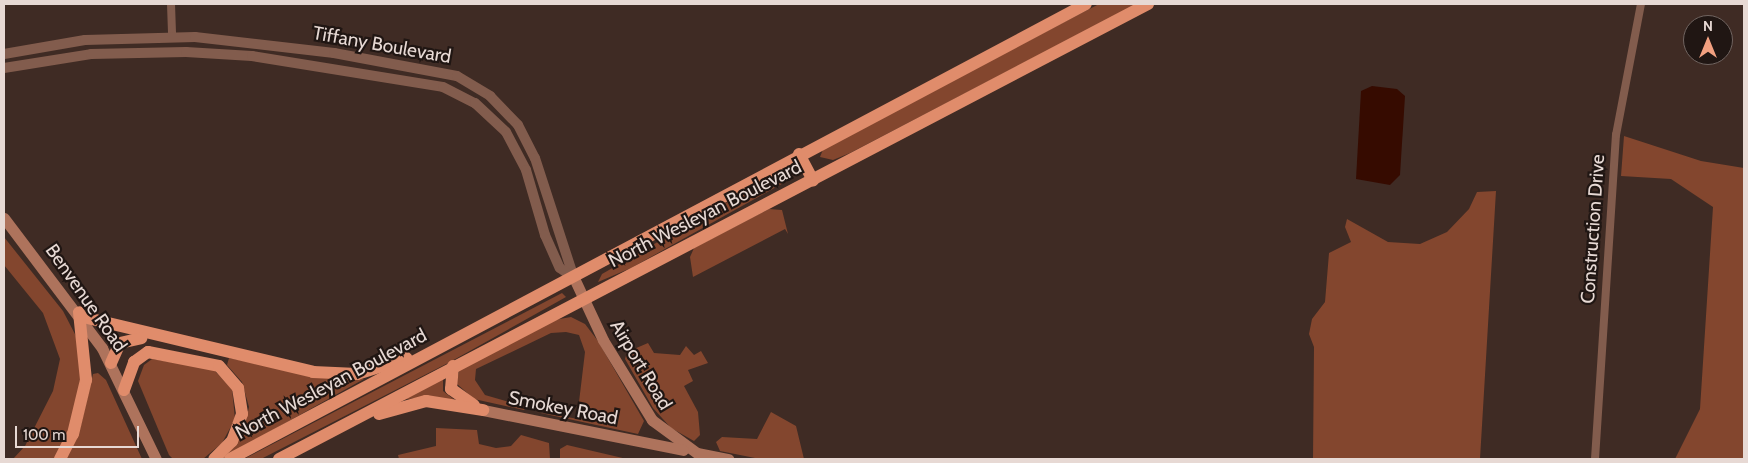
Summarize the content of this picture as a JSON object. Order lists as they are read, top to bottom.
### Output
{
  "streets": {
    "highway": ["North Wesleyan Boulevard"],
    "main road": ["Benvenue Road", "Airport Road", "Smokey Road"],
    "street": ["Tiffany Boulevard", "Construction Drive"]
  },
  "crossings": [
    ["Tiffany Boulevard", "North Wesleyan Boulevard"],
    ["Tiffany Boulevard", "Airport Road"],
    ["North Wesleyan Boulevard", "Airport Road"],
    ["Airport Road", "Smokey Road"]
  ],
  "scale_bar": "100 m",
  "north": "top"
}
